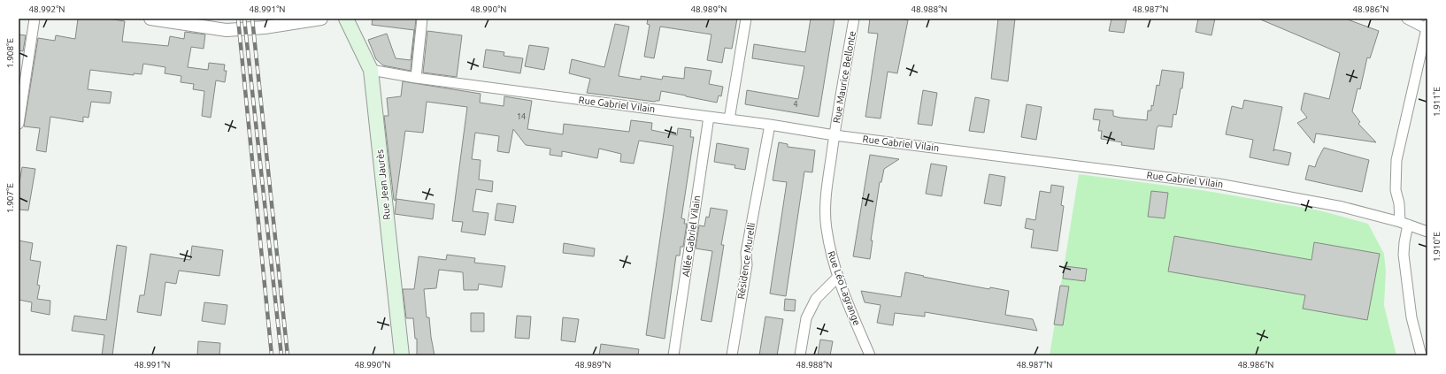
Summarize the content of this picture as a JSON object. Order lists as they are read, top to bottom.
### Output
{
  "streets": {
    "main road": ["Rue Jean Jaurès"],
    "street": [
      "Rue Maurice Bellonte",
      "Rue Gabriel Vilain",
      "Allée Gabriel Vilain",
      "Résidence Murelli",
      "Rue Léo Lagrange"
    ]
  },
  "crossings": [
    ["Rue Maurice Bellonte", "Rue Gabriel Vilain"],
    ["Rue Maurice Bellonte", "Rue Léo Lagrange"],
    ["Rue Gabriel Vilain", "Rue Jean Jaurès"],
    ["Rue Gabriel Vilain", "Allée Gabriel Vilain"],
    ["Rue Gabriel Vilain", "Résidence Murelli"],
    ["Rue Gabriel Vilain", "Rue Léo Lagrange"]
  ],
  "house_numbers": ["4", "14"],
  "coordinates": [
    "48.992°N",
    "48.991°N",
    "48.990°N",
    "48.989°N",
    "48.988°N",
    "48.987°N",
    "48.986°N",
    "1.908°E",
    "1.911°E",
    "1.907°E",
    "1.910°E"
  ]
}
